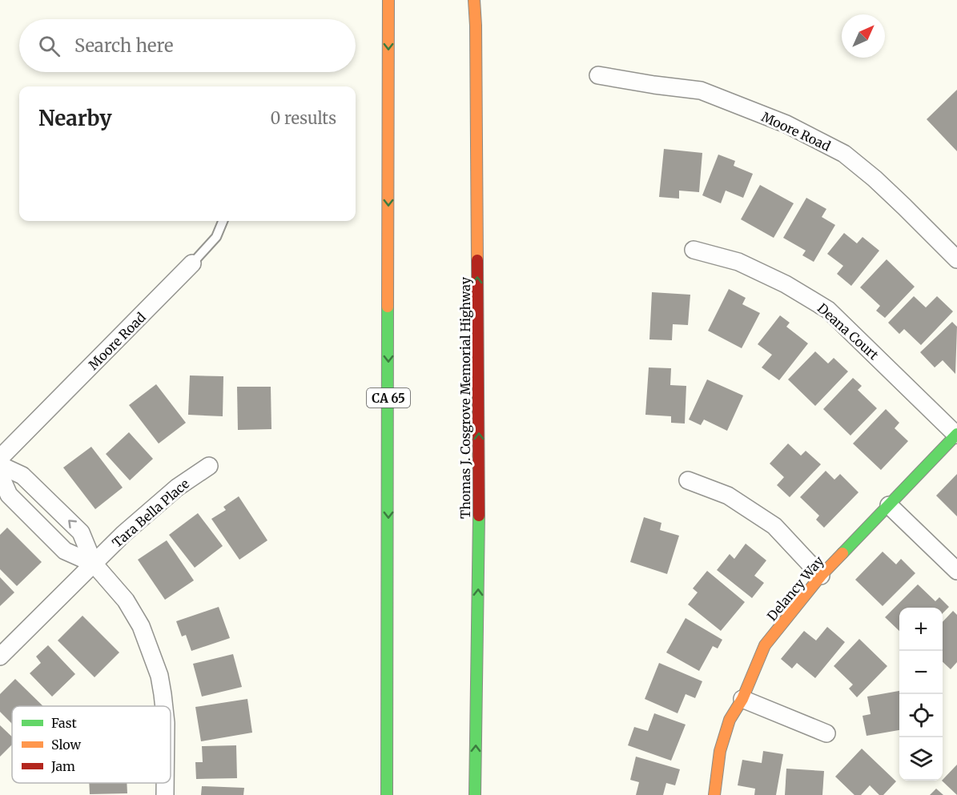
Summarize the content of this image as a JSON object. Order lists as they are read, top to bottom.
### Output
{
  "streets": {
    "main road": ["CA 65", "Thomas J. Cosgrove Memorial Highway", "Delancy Way"],
    "street": ["Moore Road", "Deana Court", "Tara Bella Place"]
  },
  "crossings": [
    ["Deana Court", "Delancy Way"]
  ],
  "legend": ["Fast", "Slow", "Jam"],
  "north": "top right",
  "page": {
    "search": "Search here",
    "heading": ["Nearby", "0 results"],
    "map_buttons": ["+", "−"]
  }
}
